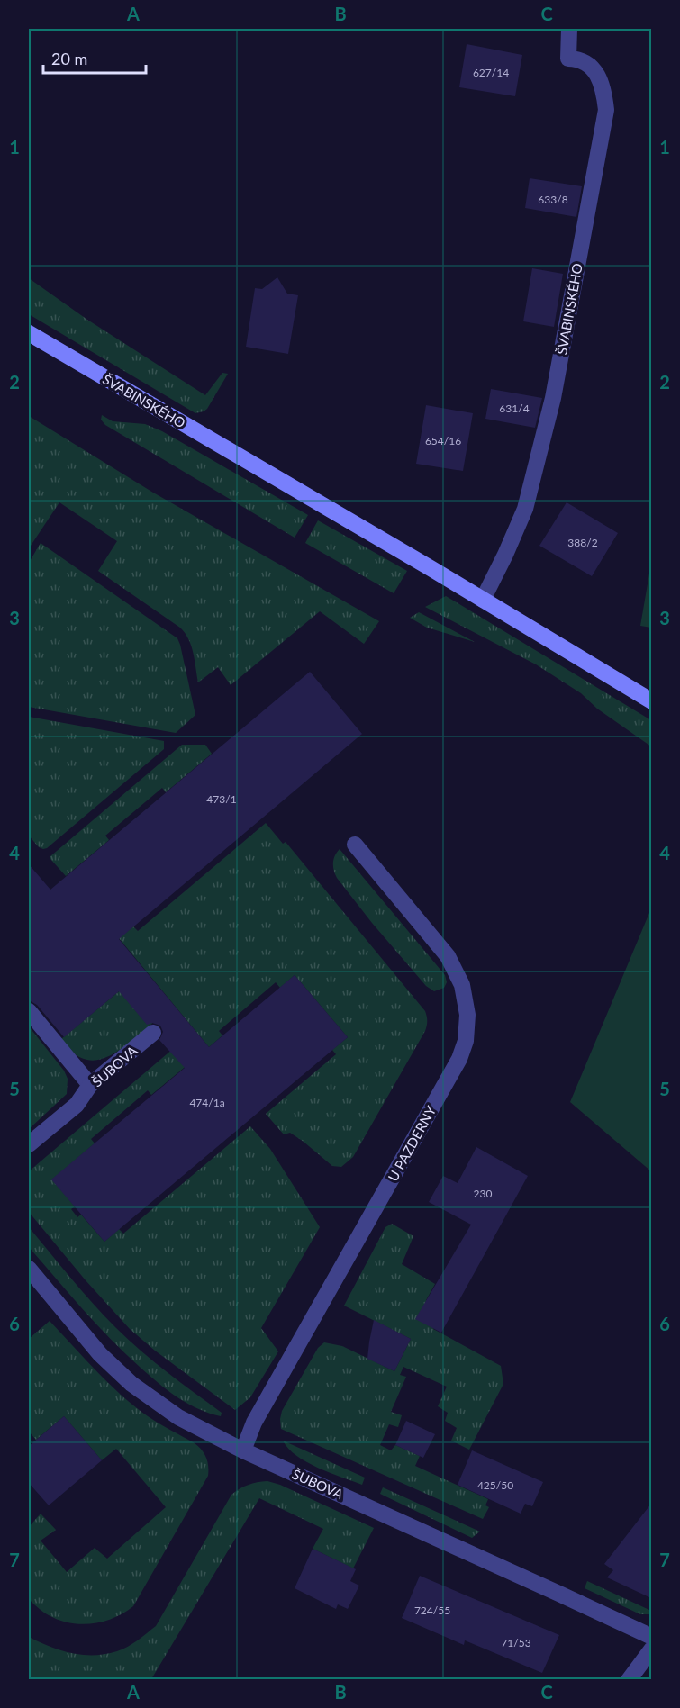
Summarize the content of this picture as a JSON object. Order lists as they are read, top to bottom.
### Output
{
  "streets": {
    "street": ["ŠVABINSKÉHO", "ŠUBOVA", "U PAZDERNY"]
  },
  "crossings": [
    ["ŠUBOVA", "U PAZDERNY"]
  ],
  "house_numbers": [
    "627/14",
    "633/8",
    "631/4",
    "654/16",
    "388/2",
    "473/1",
    "474/1a",
    "230",
    "425/50",
    "724/55",
    "71/53"
  ],
  "scale_bar": "20 m",
  "grid": {
    "columns": ["A", "B", "C"],
    "rows": [
      "1",
      "2",
      "3",
      "4",
      "5",
      "6",
      "7"
    ]
  }
}
